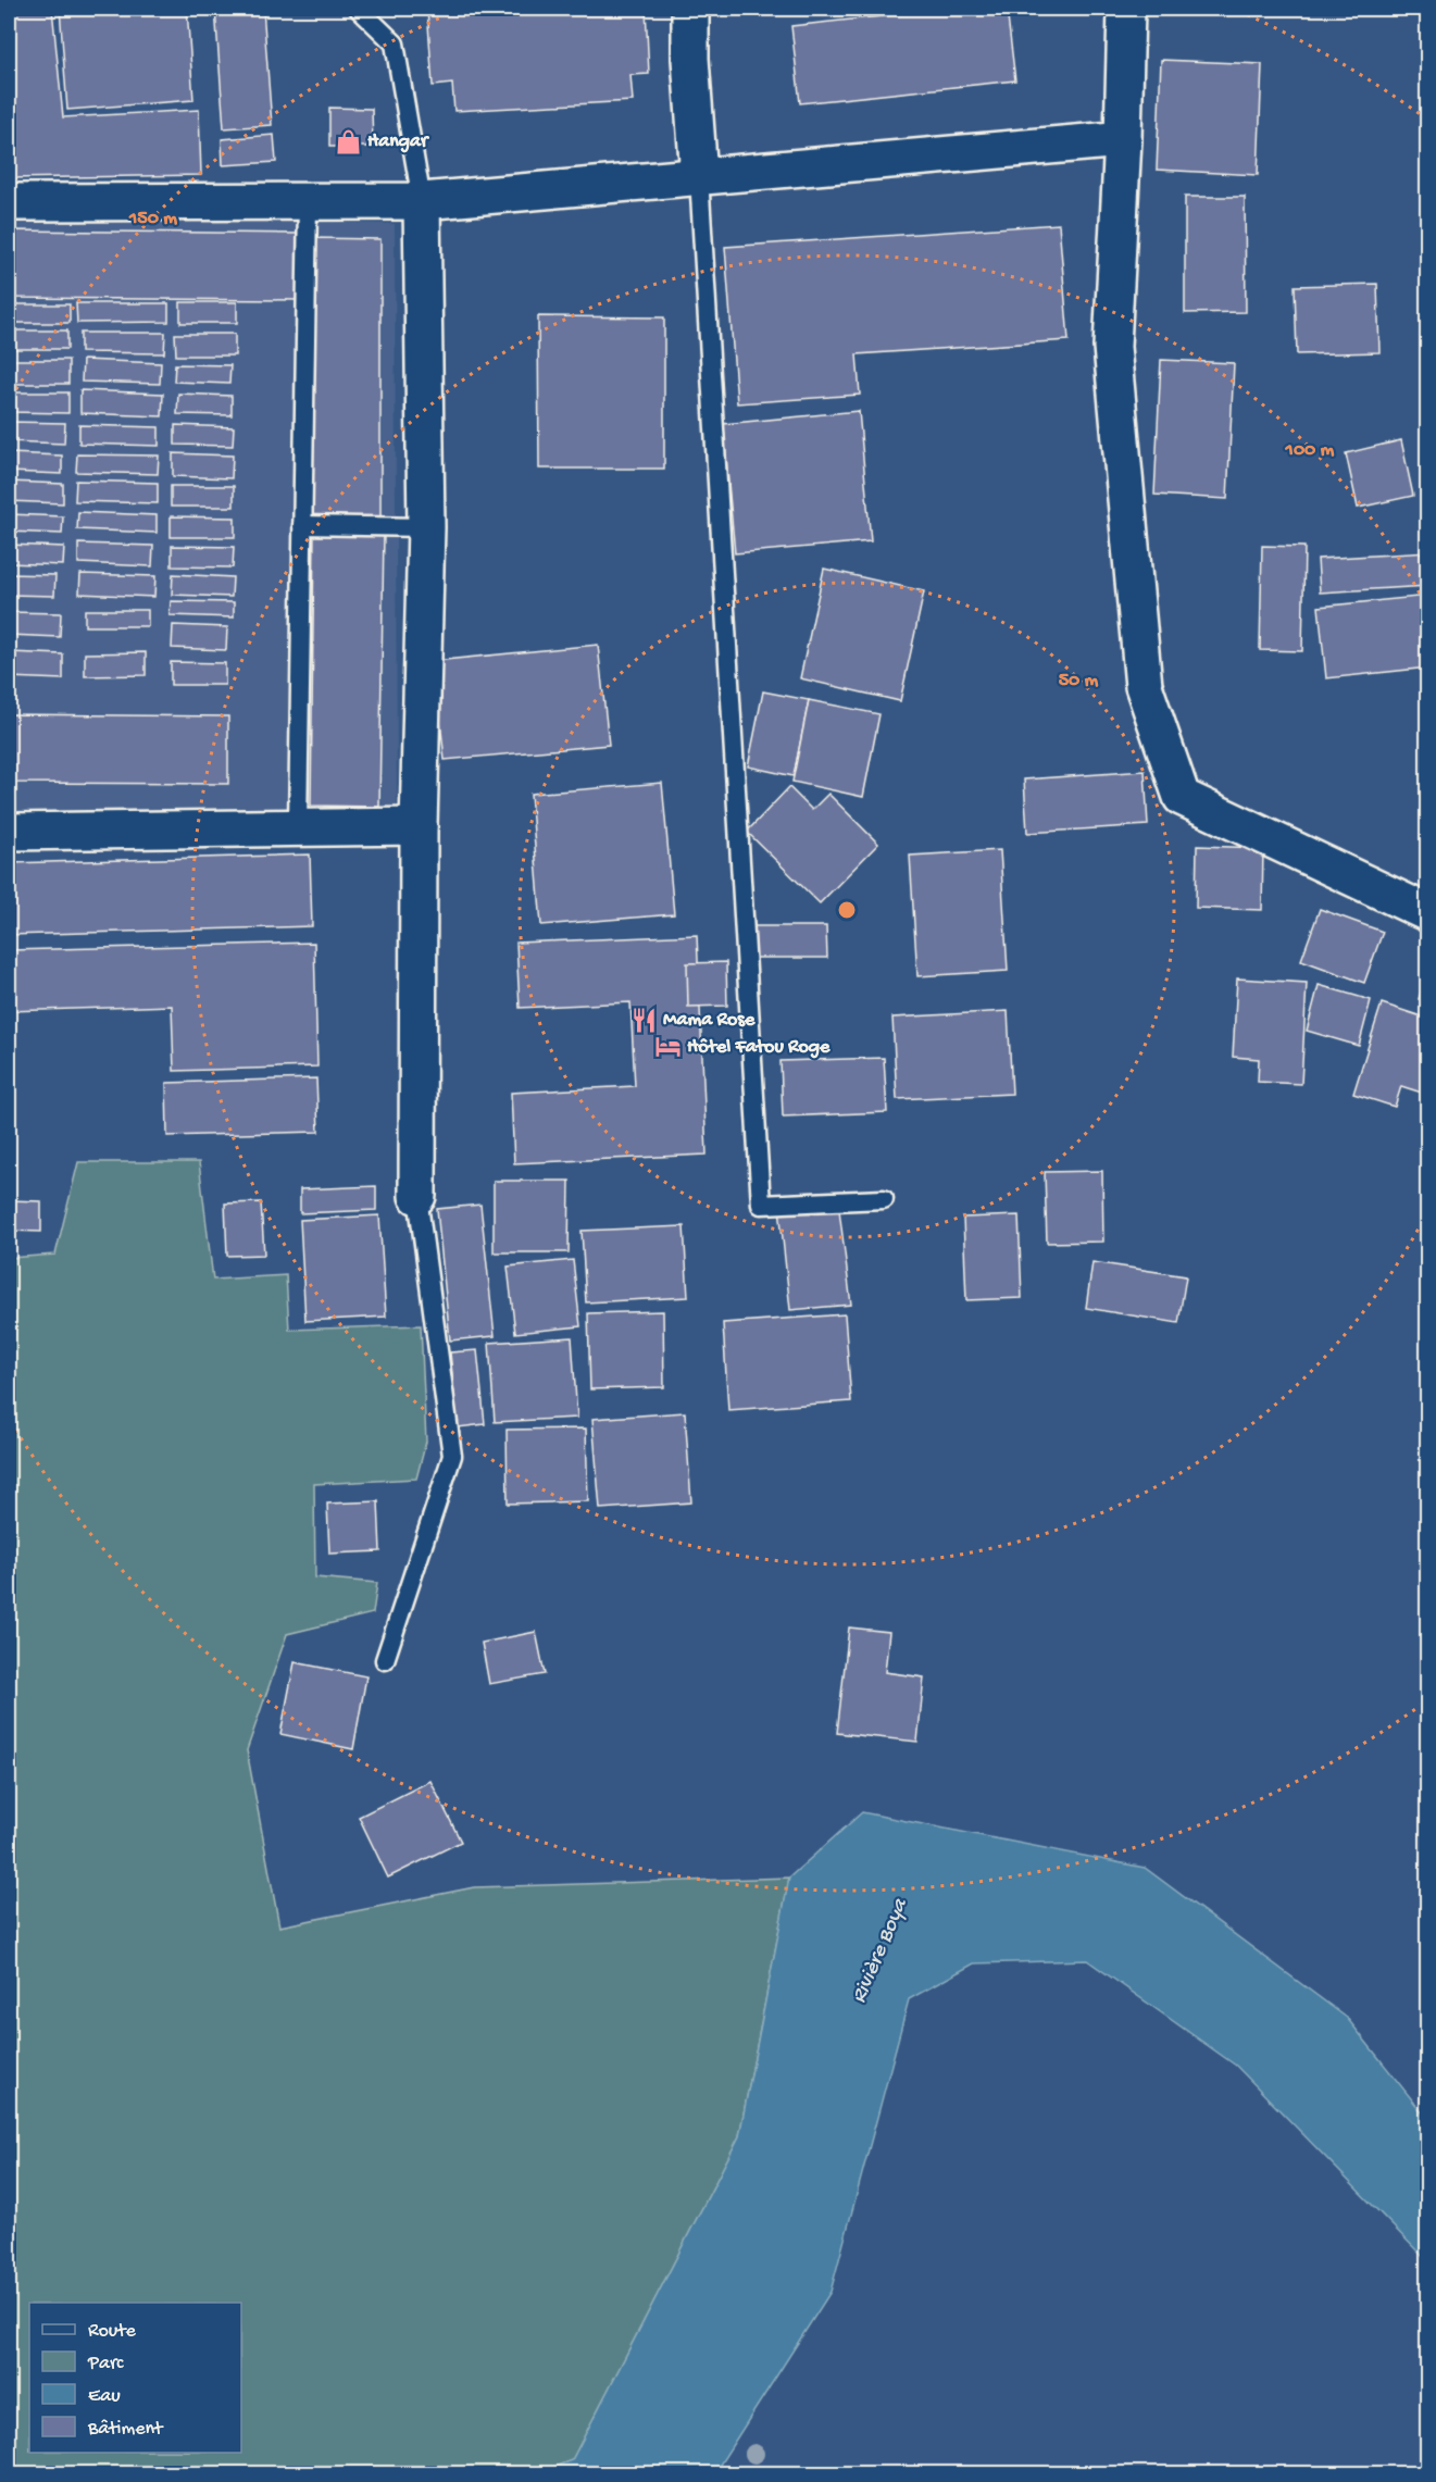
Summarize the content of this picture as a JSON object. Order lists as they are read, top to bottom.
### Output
{
  "water": ["Rivière Boya"],
  "places": {
    "shop": ["Hangar"],
    "restaurant": ["Mama Rose"],
    "hotel": ["Hôtel Fatou Roge"]
  },
  "legend": [
    "Route",
    "Parc",
    "Eau",
    "Bâtiment"
  ],
  "rings": ["150 m", "100 m", "50 m"]
}
